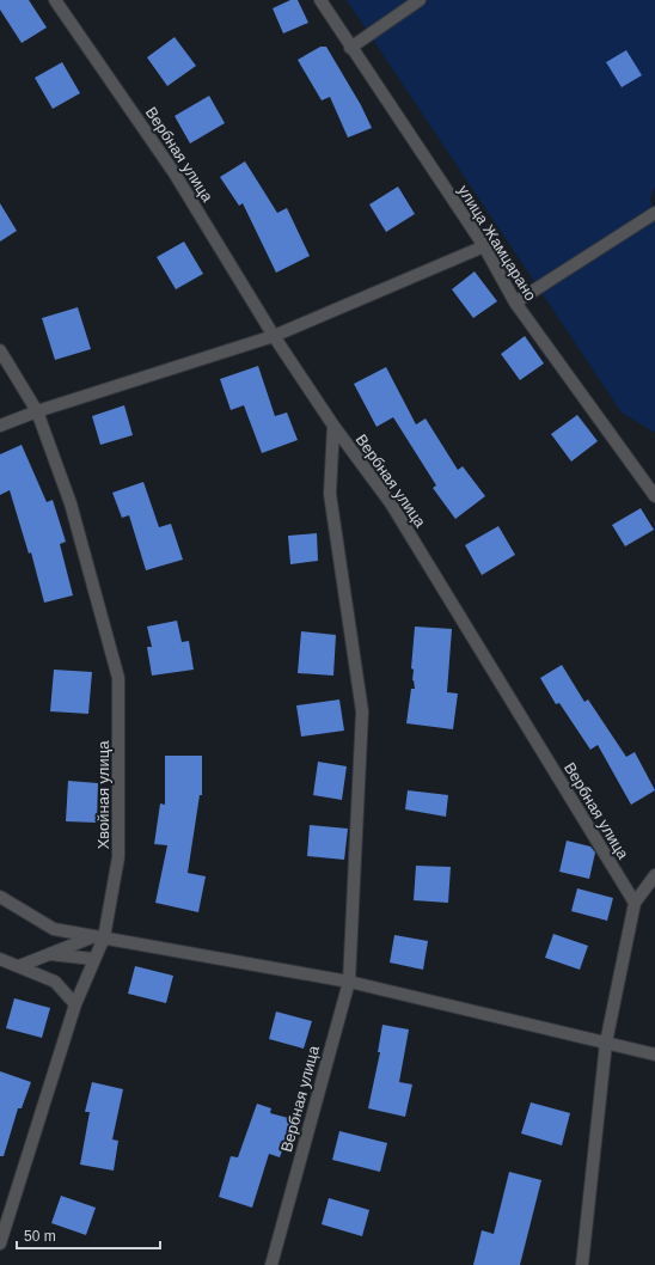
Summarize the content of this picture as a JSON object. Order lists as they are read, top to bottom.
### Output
{
  "streets": {
    "street": ["Вербная улица", "улица Жамцарано", "Хвойная улица"]
  },
  "scale_bar": "50 m"
}
